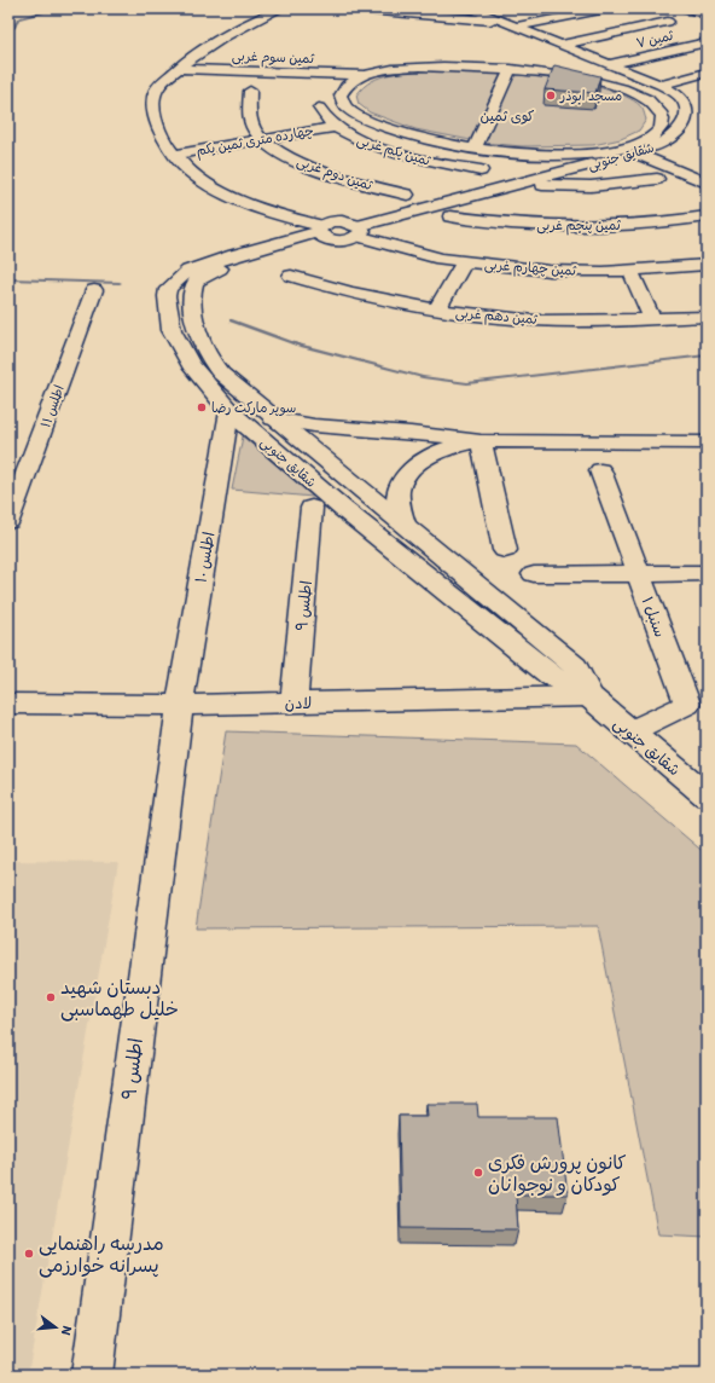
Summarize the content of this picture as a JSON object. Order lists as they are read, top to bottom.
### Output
{
  "streets": {
    "street": [
      "ثمین ۷",
      "ثمین سوم غربی",
      "چهارده متری ثمین یکم",
      "ثمین یکم غربی",
      "شقایق جنوبی",
      "ثمین دوم غربی",
      "ثمین پنجم غربی",
      "ثمین چهارم غربی",
      "ثمین دهم غربی",
      "اطلس ۱۱",
      "اطلس ۱۰",
      "اطلس ۹",
      "سنبل ۱",
      "لادن"
    ]
  },
  "crossings": [
    ["ثمین ۷", "شقایق جنوبی"],
    ["چهارده متری ثمین یکم", "ثمین یکم غربی"],
    ["چهارده متری ثمین یکم", "ثمین دوم غربی"],
    ["شقایق جنوبی", "ثمین چهارم غربی"],
    ["شقایق جنوبی", "اطلس ۱۰"],
    ["شقایق جنوبی", "سنبل ۱"],
    ["شقایق جنوبی", "لادن"],
    ["اطلس ۱۰", "اطلس ۹"],
    ["اطلس ۱۰", "لادن"],
    ["اطلس ۹", "لادن"]
  ],
  "districts": ["کوی ثمین"],
  "places": [
    "مسجد ابوذر",
    "سوپر مارکت رضا",
    "دبستان شهید خلیل طهماسبی",
    "کانون پرورش فکری کودکان و نوجوانان",
    "مدرسه راهنمایی پسرانه خوارزمی"
  ],
  "north": "right"
}
